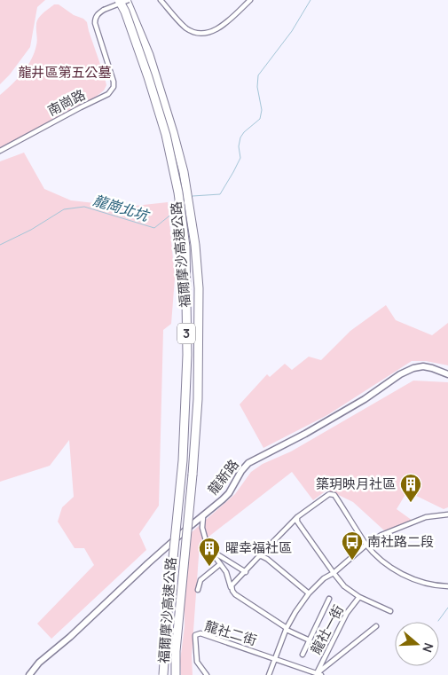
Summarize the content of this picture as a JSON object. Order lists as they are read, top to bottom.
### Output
{
  "streets": {
    "highway": ["福爾摩沙高速公路", "3"],
    "street": [
      "南崗路",
      "龍新路",
      "龍社一街",
      "龍社二街"
    ]
  },
  "crossings": [
    ["南崗路", "福爾摩沙高速公路"],
    ["龍社一街", "龍社二街"]
  ],
  "water": ["龍崗北坑"],
  "parks": ["龍井區第五公墓"],
  "places": {
    "building": ["築玥映月社區", "曜幸福社區"],
    "bus stop": ["南社路二段"]
  },
  "north": "right"
}
